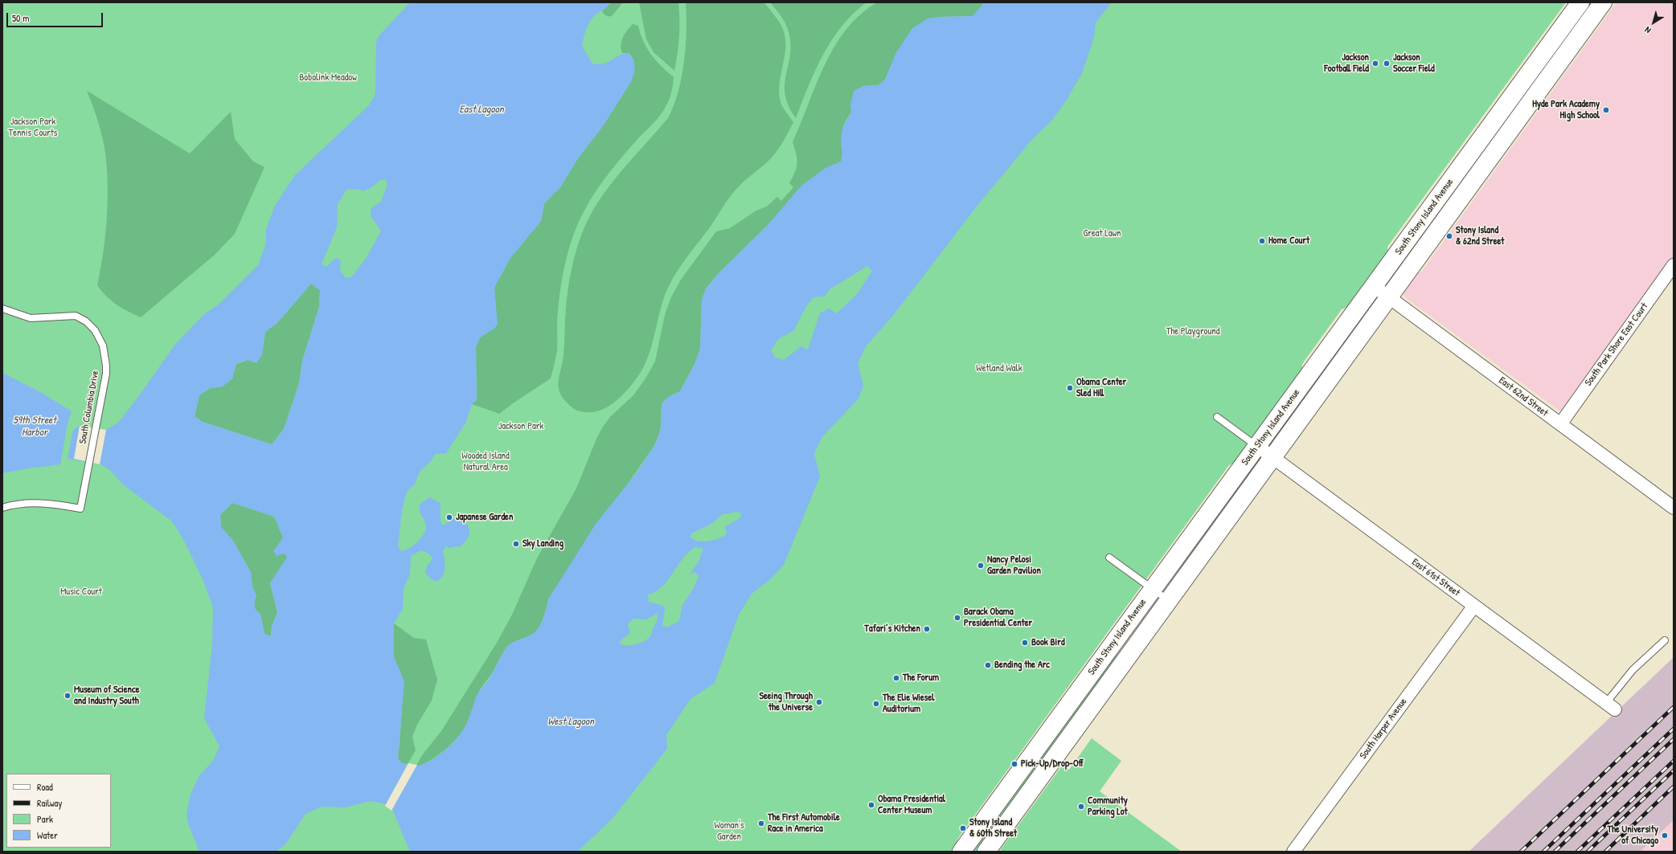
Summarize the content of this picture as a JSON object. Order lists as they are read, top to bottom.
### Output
{
  "streets": {
    "main road": ["South Stony Island Avenue"],
    "street": [
      "South Park Shore East Court",
      "East 62nd Street",
      "East 61st Street",
      "South Harper Avenue"
    ],
    "lane": ["South Columbia Drive"]
  },
  "crossings": [
    ["South Stony Island Avenue", "East 62nd Street"],
    ["South Stony Island Avenue", "East 61st Street"],
    ["South Park Shore East Court", "East 62nd Street"],
    ["East 61st Street", "South Harper Avenue"]
  ],
  "water": ["East Lagoon", "59th Street Harbor", "West Lagoon"],
  "parks": [
    "Bobolink Meadow",
    "Jackson Park Tennis Courts",
    "Great Lawn",
    "The Playground",
    "Wetland Walk",
    "Jackson Park",
    "Wooded Island Natural Area",
    "Music Court",
    "Woman's Garden"
  ],
  "places": [
    "Jackson Football Field",
    "Jackson Soccer Field",
    "Hyde Park Academy High School",
    "Stony Island & 62nd Street",
    "Home Court",
    "Obama Center Sled Hill",
    "Japanese Garden",
    "Sky Landing",
    "Nancy Pelosi Garden Pavilion",
    "Barack Obama Presidential Center",
    "Tafari’s Kitchen",
    "Book Bird",
    "Bending the Arc",
    "The Forum",
    "Museum of Science and Industry South",
    "Seeing Through the Universe",
    "The Elie Wiesel Auditorium",
    "Pick-Up/Drop-Off",
    "Obama Presidential Center Museum",
    "Community Parking Lot",
    "The First Automobile Race in America",
    "Stony Island & 60th Street",
    "The University of Chicago"
  ],
  "legend": [
    "Road",
    "Railway",
    "Park",
    "Water"
  ],
  "scale_bar": "50 m",
  "north": "bottom left"
}
